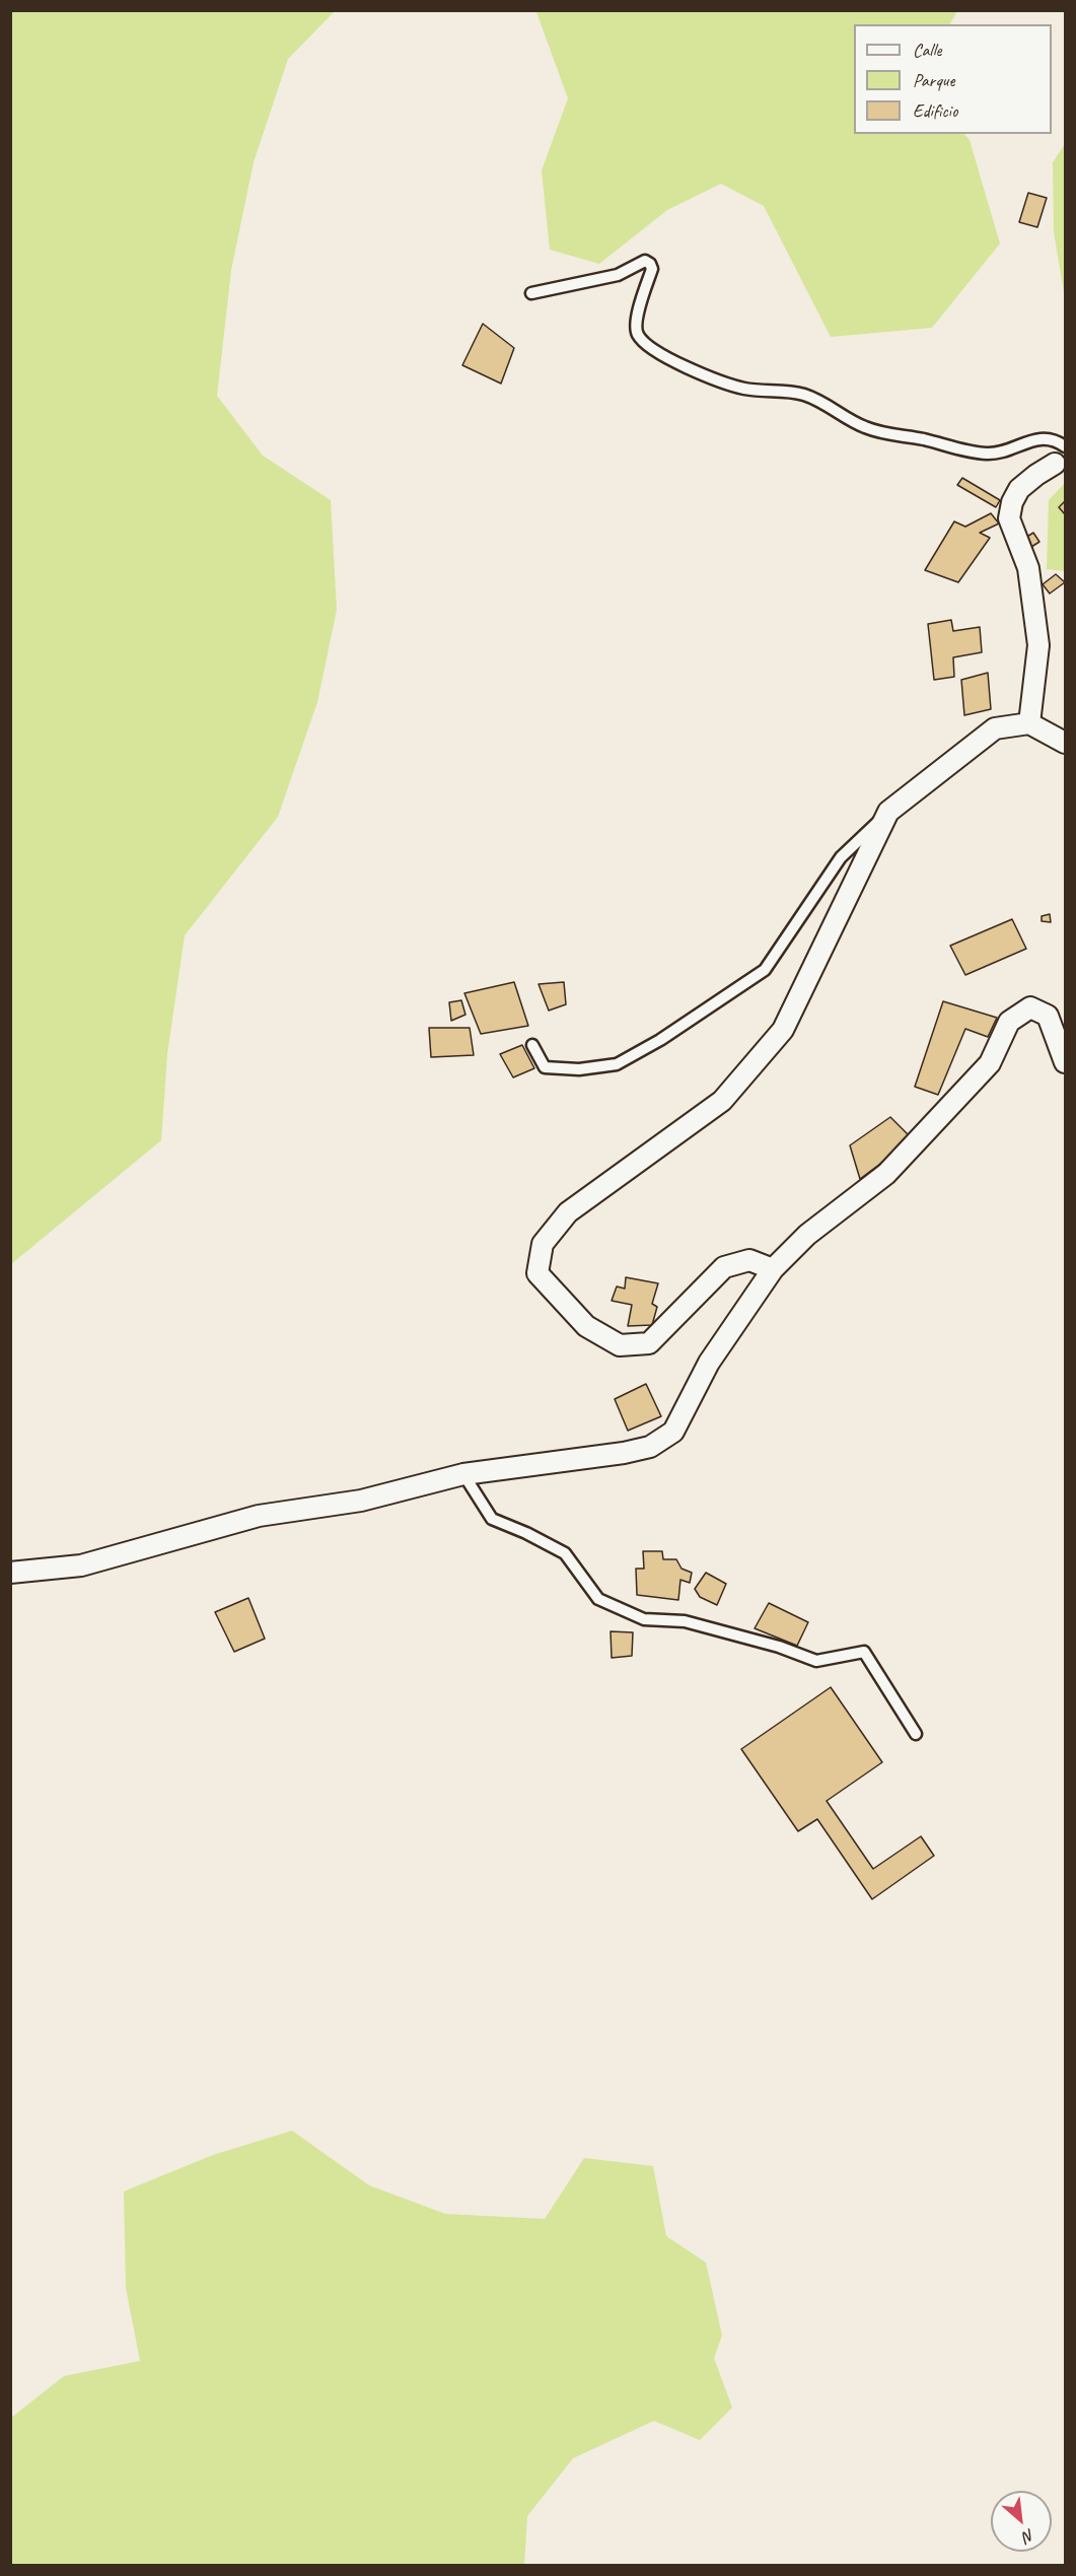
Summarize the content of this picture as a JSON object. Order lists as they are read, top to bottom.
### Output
{
  "legend": ["Calle", "Parque", "Edificio"],
  "north": "bottom right"
}
